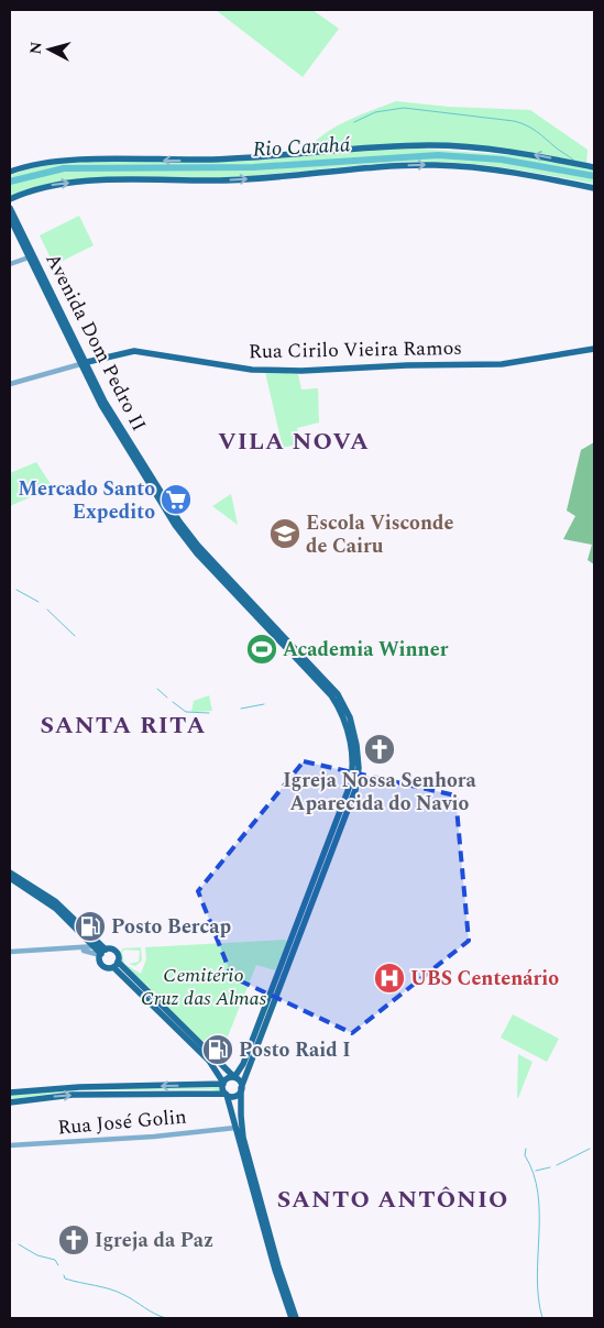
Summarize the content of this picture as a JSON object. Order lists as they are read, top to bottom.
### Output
{
  "streets": {
    "main road": ["Avenida Dom Pedro II", "Rua Cirilo Vieira Ramos"],
    "street": ["Rua José Golin"]
  },
  "crossings": [
    ["Avenida Dom Pedro II", "Rua Cirilo Vieira Ramos"]
  ],
  "districts": ["VILA NOVA", "SANTA RITA", "SANTO ANTÔNIO"],
  "water": ["Rio Carahá"],
  "parks": ["Cemitério Cruz das Almas"],
  "places": {
    "supermarket": ["Mercado Santo Expedito"],
    "school or university": ["Escola Visconde de Cairu"],
    "sports": ["Academia Winner"],
    "church": ["Igreja Nossa Senhora Aparecida do Navio", "Igreja da Paz"],
    "fuel station": ["Posto Bercap", "Posto Raid I"],
    "hospital": ["UBS Centenário"]
  },
  "north": "left"
}
